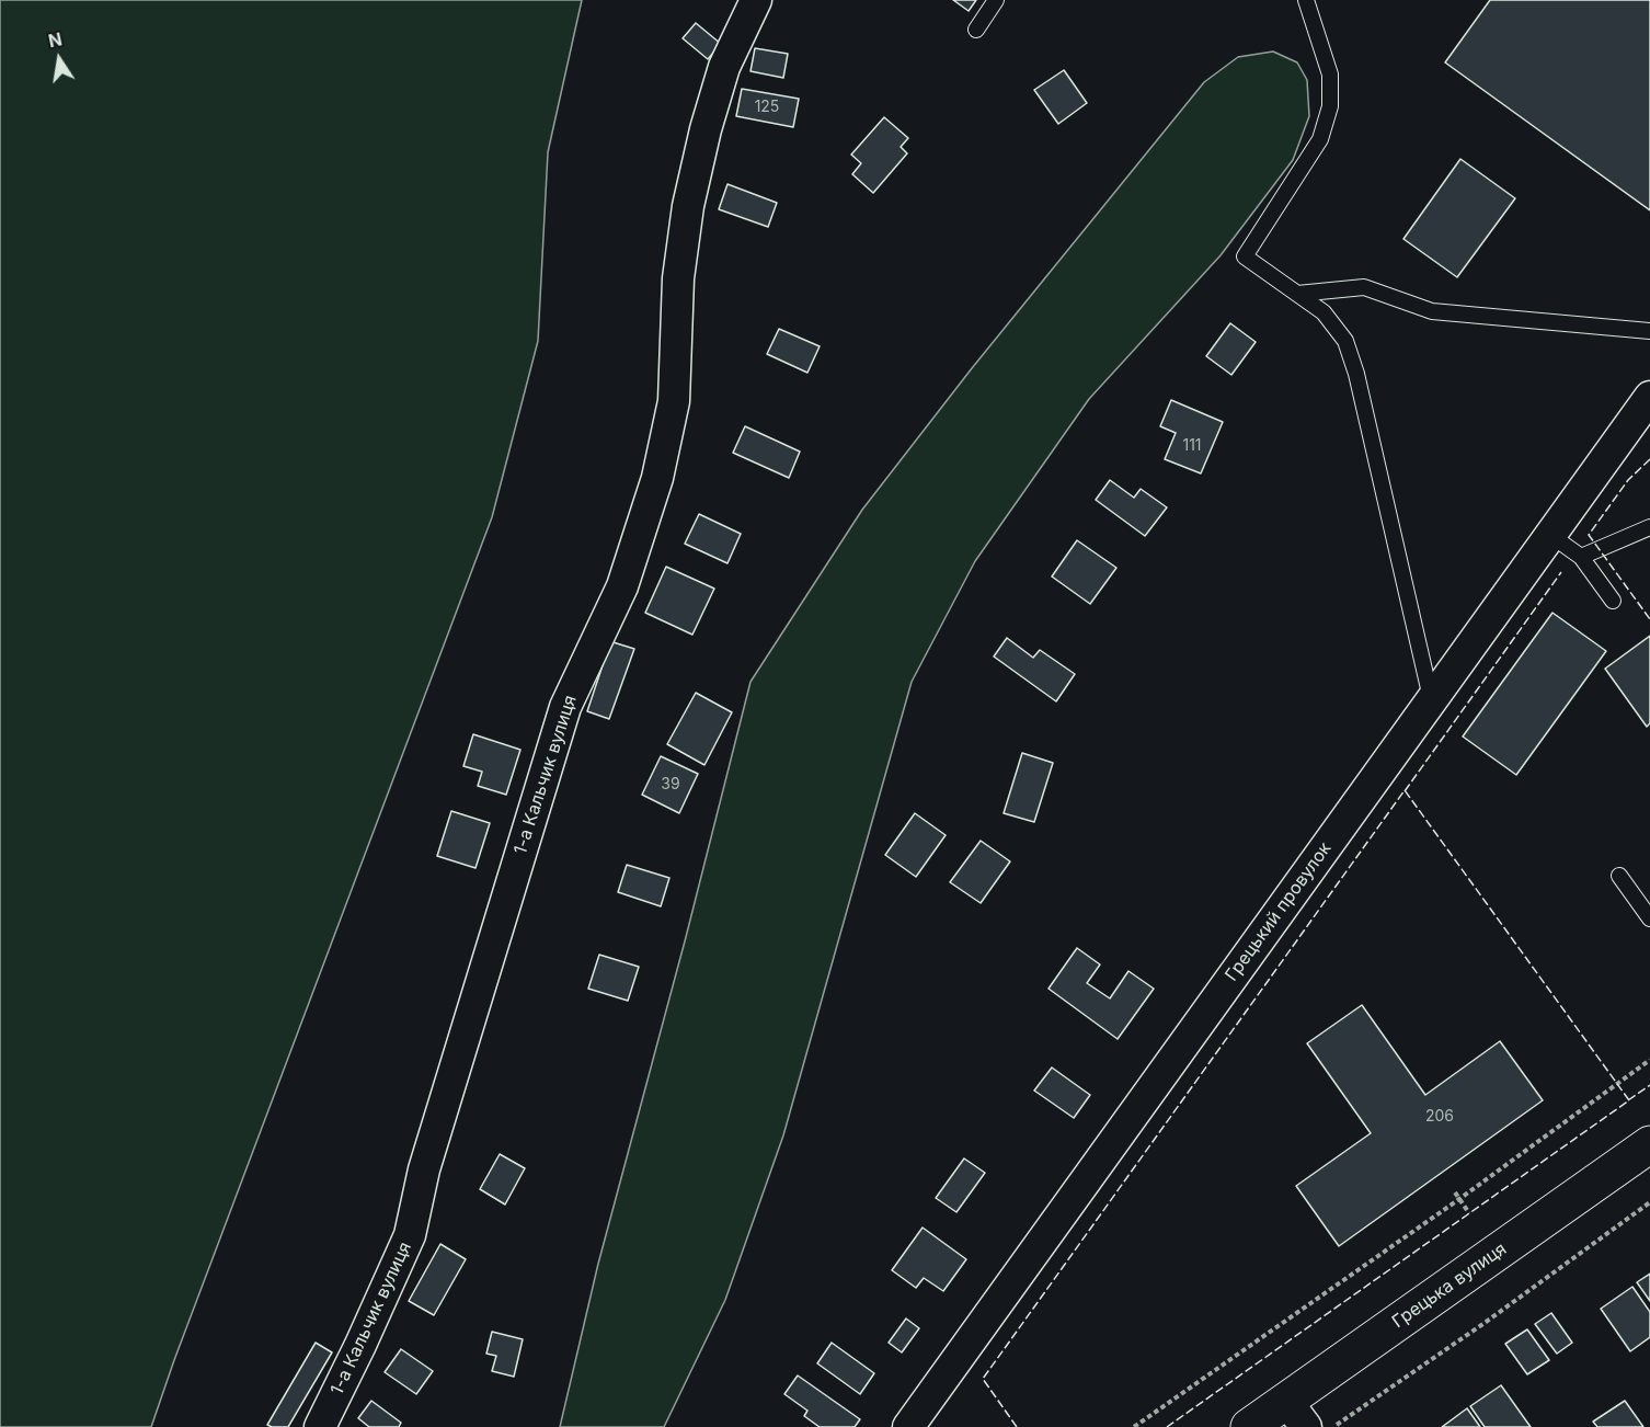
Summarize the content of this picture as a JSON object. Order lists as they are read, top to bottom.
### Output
{
  "streets": {
    "street": ["1-а Кальчик вулиця", "Грецький провулок", "Грецька вулиця"]
  },
  "house_numbers": [
    "125",
    "111",
    "39",
    "206"
  ],
  "north": "top"
}
